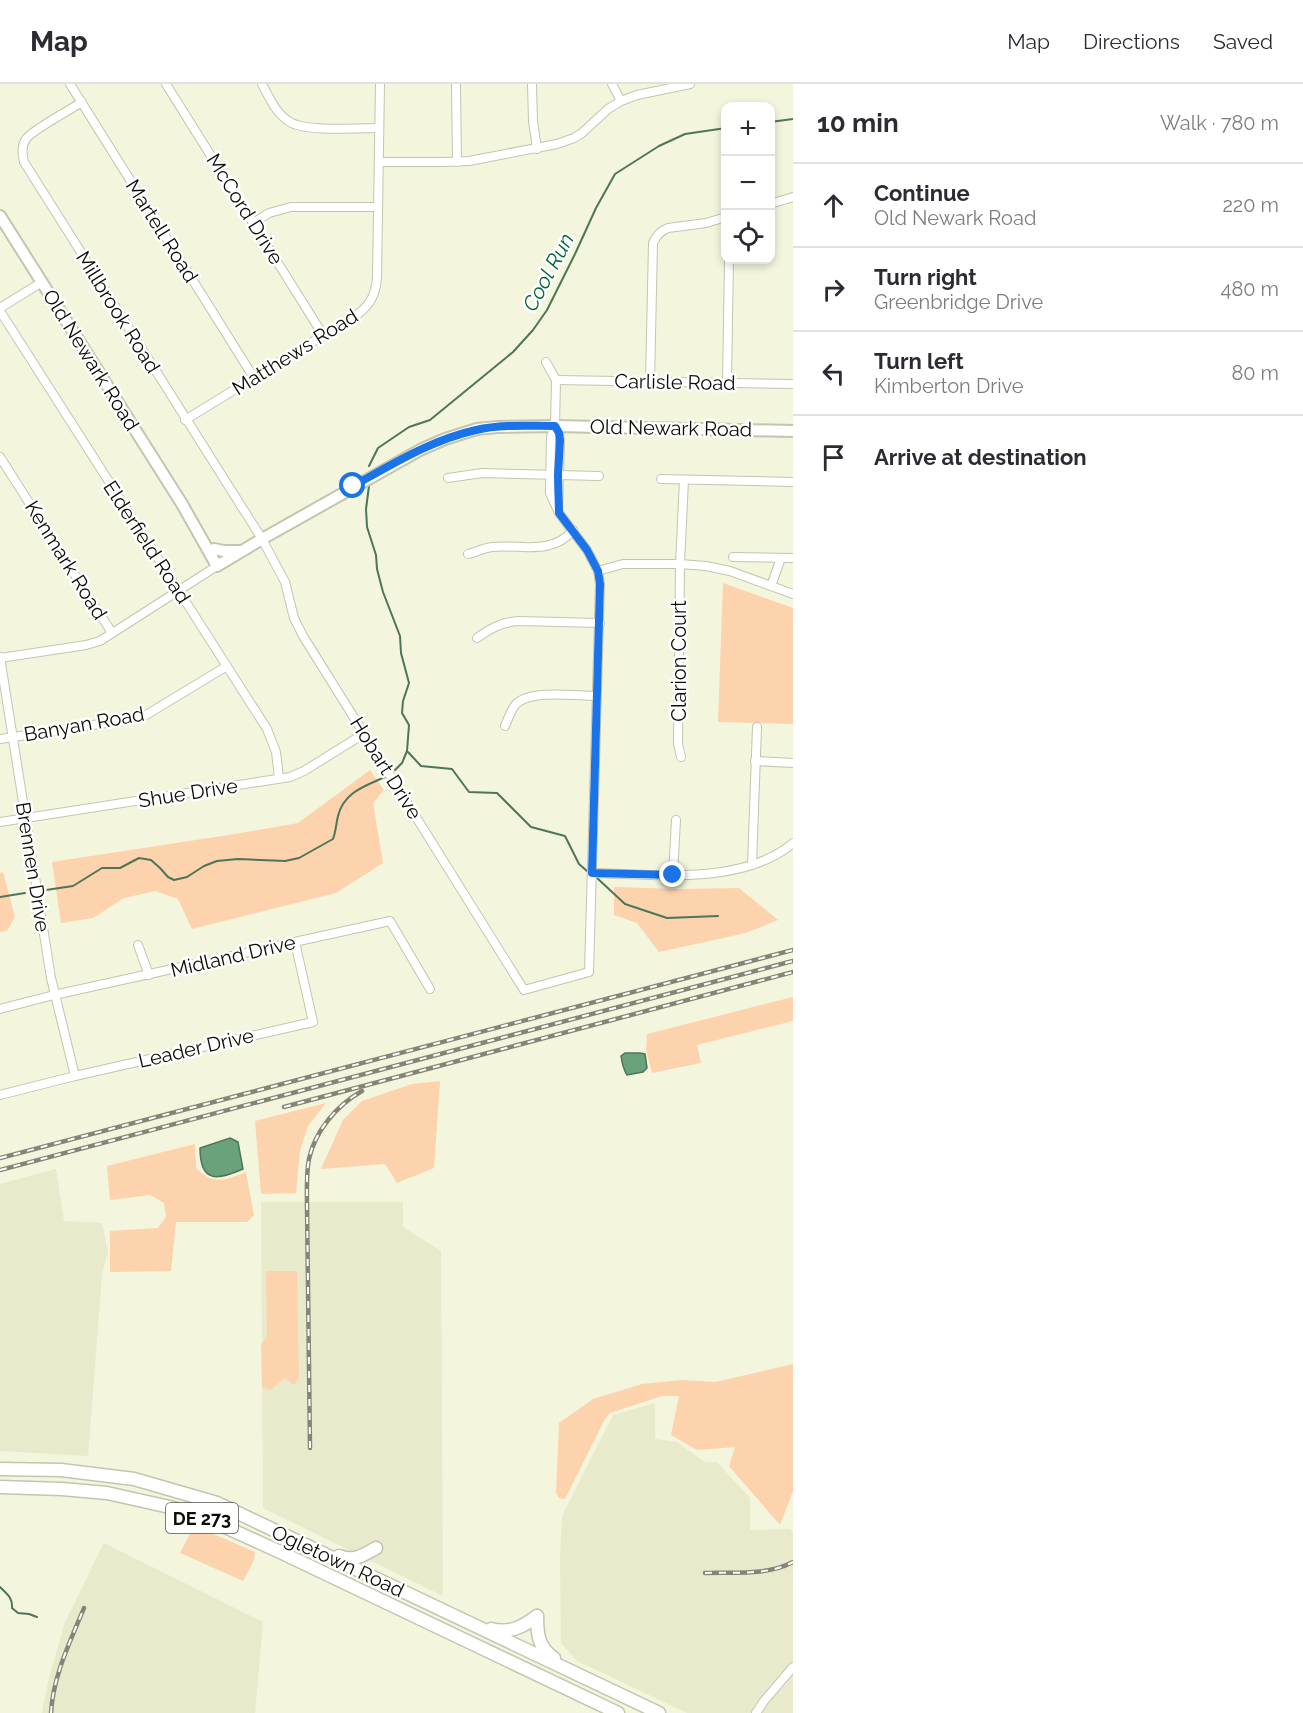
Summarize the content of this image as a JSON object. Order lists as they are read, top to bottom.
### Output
{
  "streets": {
    "main road": ["DE 273", "Ogletown Road"],
    "street": [
      "McCord Drive",
      "Martell Road",
      "Millbrook Road",
      "Matthews Road",
      "Old Newark Road",
      "Carlisle Road",
      "Elderfield Road",
      "Kenmark Road",
      "Clarion Court",
      "Banyan Road",
      "Hobart Drive",
      "Shue Drive",
      "Brennen Drive",
      "Midland Drive",
      "Leader Drive"
    ]
  },
  "crossings": [
    ["McCord Drive", "Matthews Road"],
    ["Martell Road", "Millbrook Road"],
    ["Martell Road", "Matthews Road"],
    ["Millbrook Road", "Matthews Road"],
    ["Millbrook Road", "Old Newark Road"],
    ["Millbrook Road", "Hobart Drive"],
    ["Old Newark Road", "Hobart Drive"],
    ["Elderfield Road", "Banyan Road"],
    ["Elderfield Road", "Shue Drive"],
    ["Banyan Road", "Brennen Drive"],
    ["Hobart Drive", "Shue Drive"],
    ["Shue Drive", "Brennen Drive"],
    ["Brennen Drive", "Midland Drive"],
    ["Brennen Drive", "Leader Drive"],
    ["Midland Drive", "Leader Drive"]
  ],
  "water": ["Cool Run"],
  "page": {
    "header": "Map",
    "nav": ["Map", "Directions", "Saved"],
    "heading": ["10 min", "Walk · 780 m"],
    "map_buttons": ["+", "−"],
    "list": [
      ["Continue", "Old Newark Road", "220 m"],
      ["Turn right", "Greenbridge Drive", "480 m"],
      ["Turn left", "Kimberton Drive", "80 m"],
      "Arrive at destination"
    ]
  }
}
